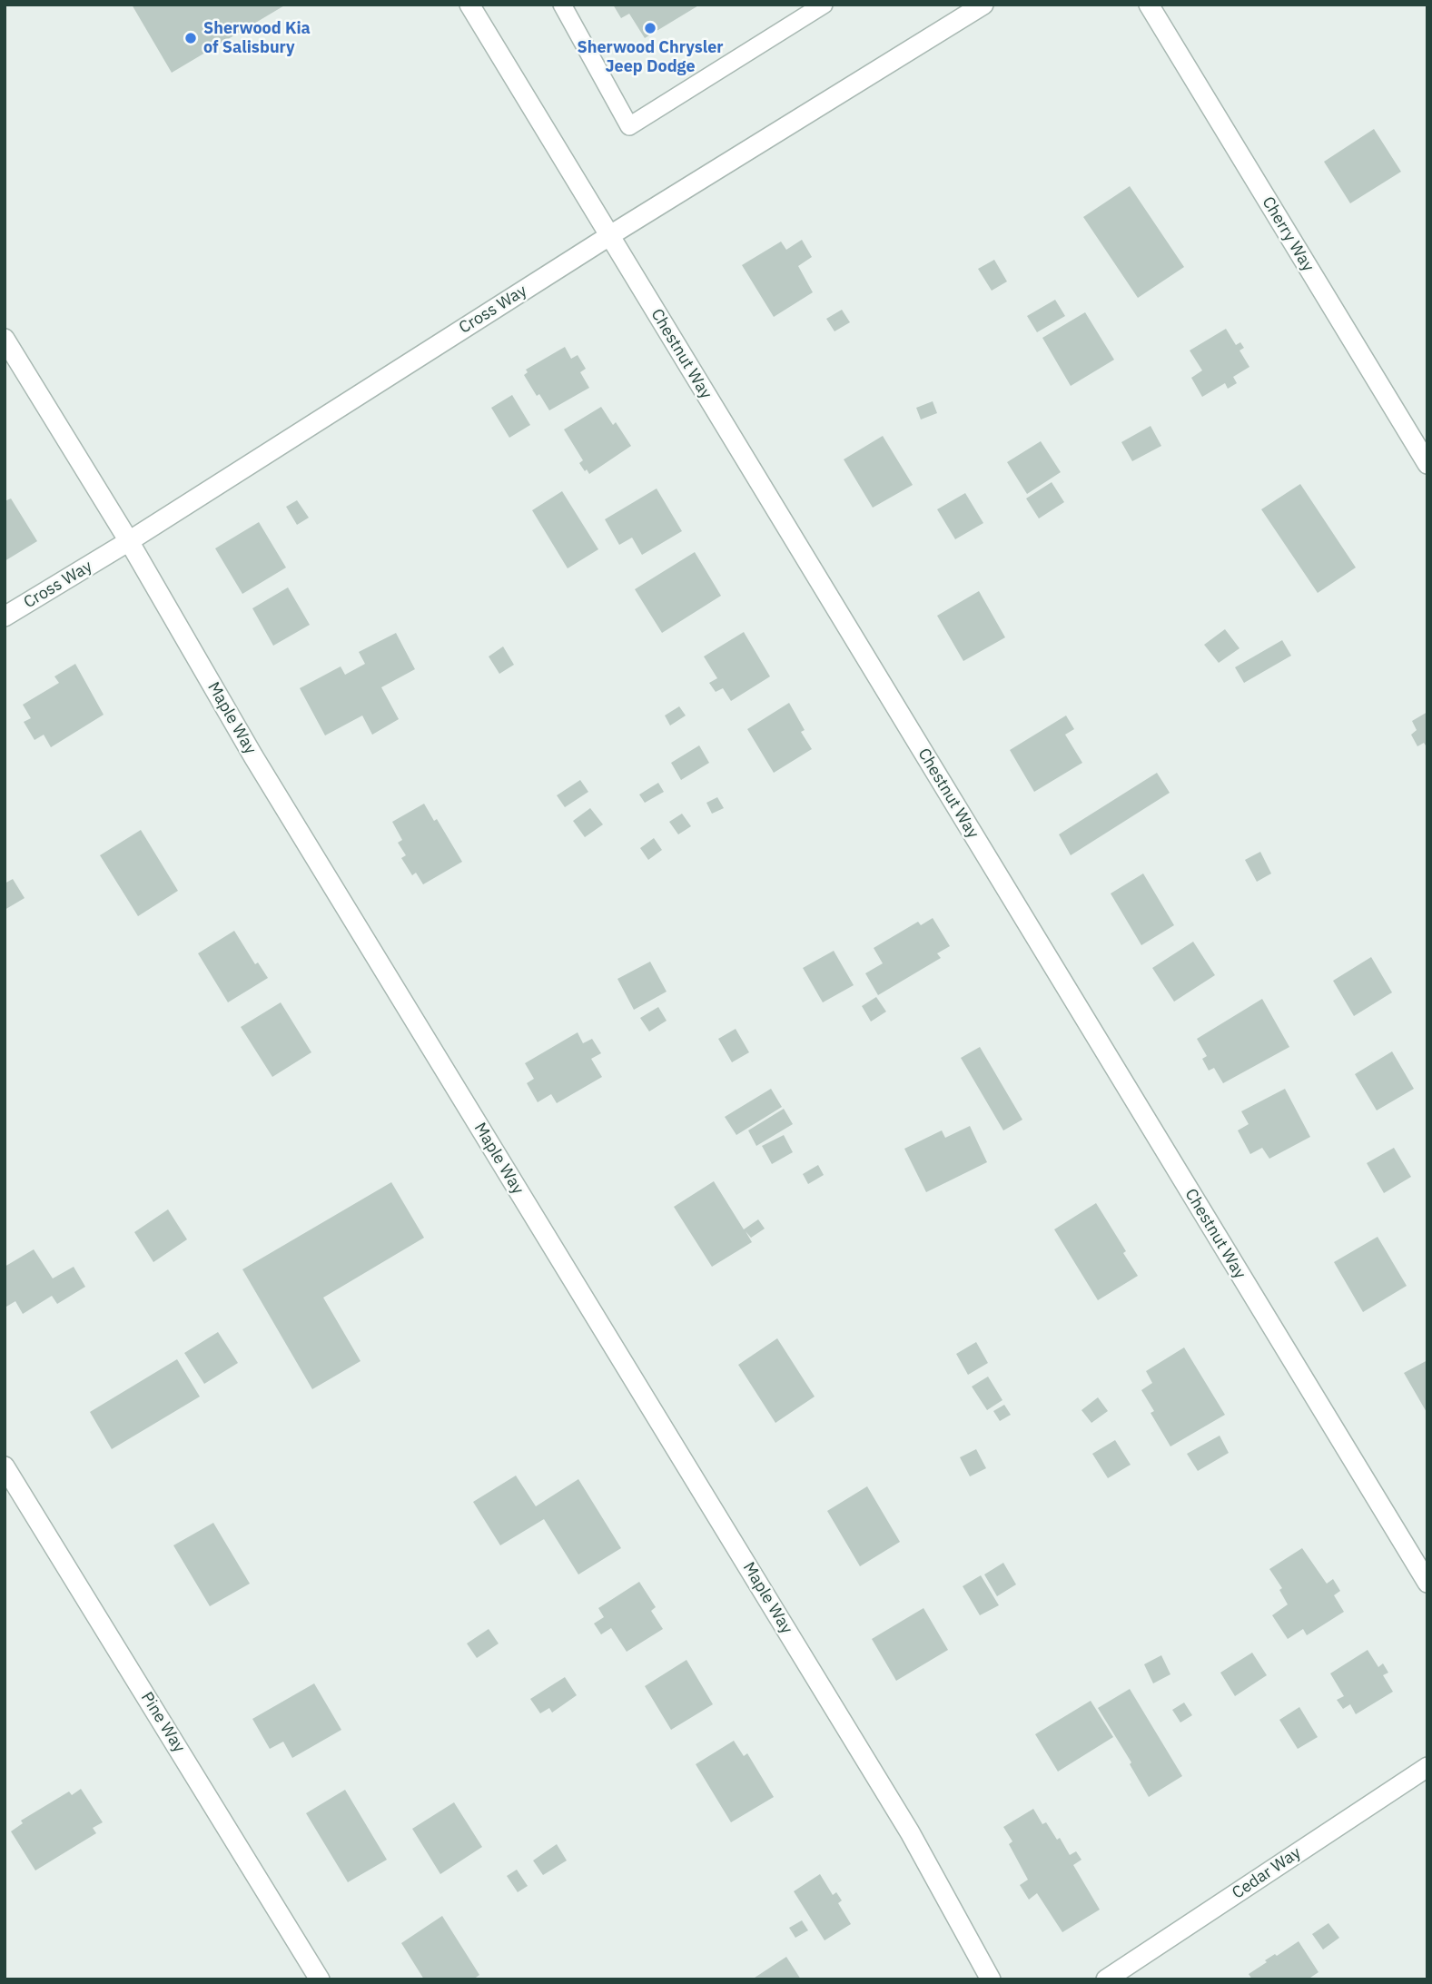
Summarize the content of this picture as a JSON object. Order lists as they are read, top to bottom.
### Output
{
  "streets": {
    "street": [
      "Cherry Way",
      "Cross Way",
      "Chestnut Way",
      "Maple Way",
      "Pine Way",
      "Cedar Way"
    ]
  },
  "crossings": [
    ["Cross Way", "Chestnut Way"],
    ["Cross Way", "Maple Way"]
  ],
  "places": ["Sherwood Chrysler Jeep Dodge", "Sherwood Kia of Salisbury"]
}
